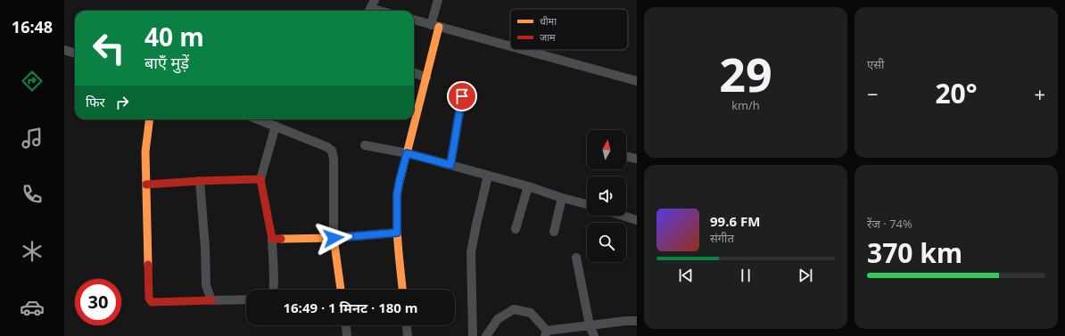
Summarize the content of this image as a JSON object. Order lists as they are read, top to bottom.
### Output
{
  "legend": ["धीमा", "जाम"],
  "north": "top",
  "page": {
    "tabs": "16:48",
    "tile": [
      ["29", "km/h"],
      "एसी",
      ["रेंज · 74%", "370 km"]
    ],
    "turn": ["40 m", "बाएँ मुड़ें"],
    "heat": ["−", "20°", "+"],
    "then": "फिर",
    "song": ["99.6 FM", "संगीत"],
    "limit": "30",
    "trip": "16:49 · 1 मिनट · 180 m"
  }
}
